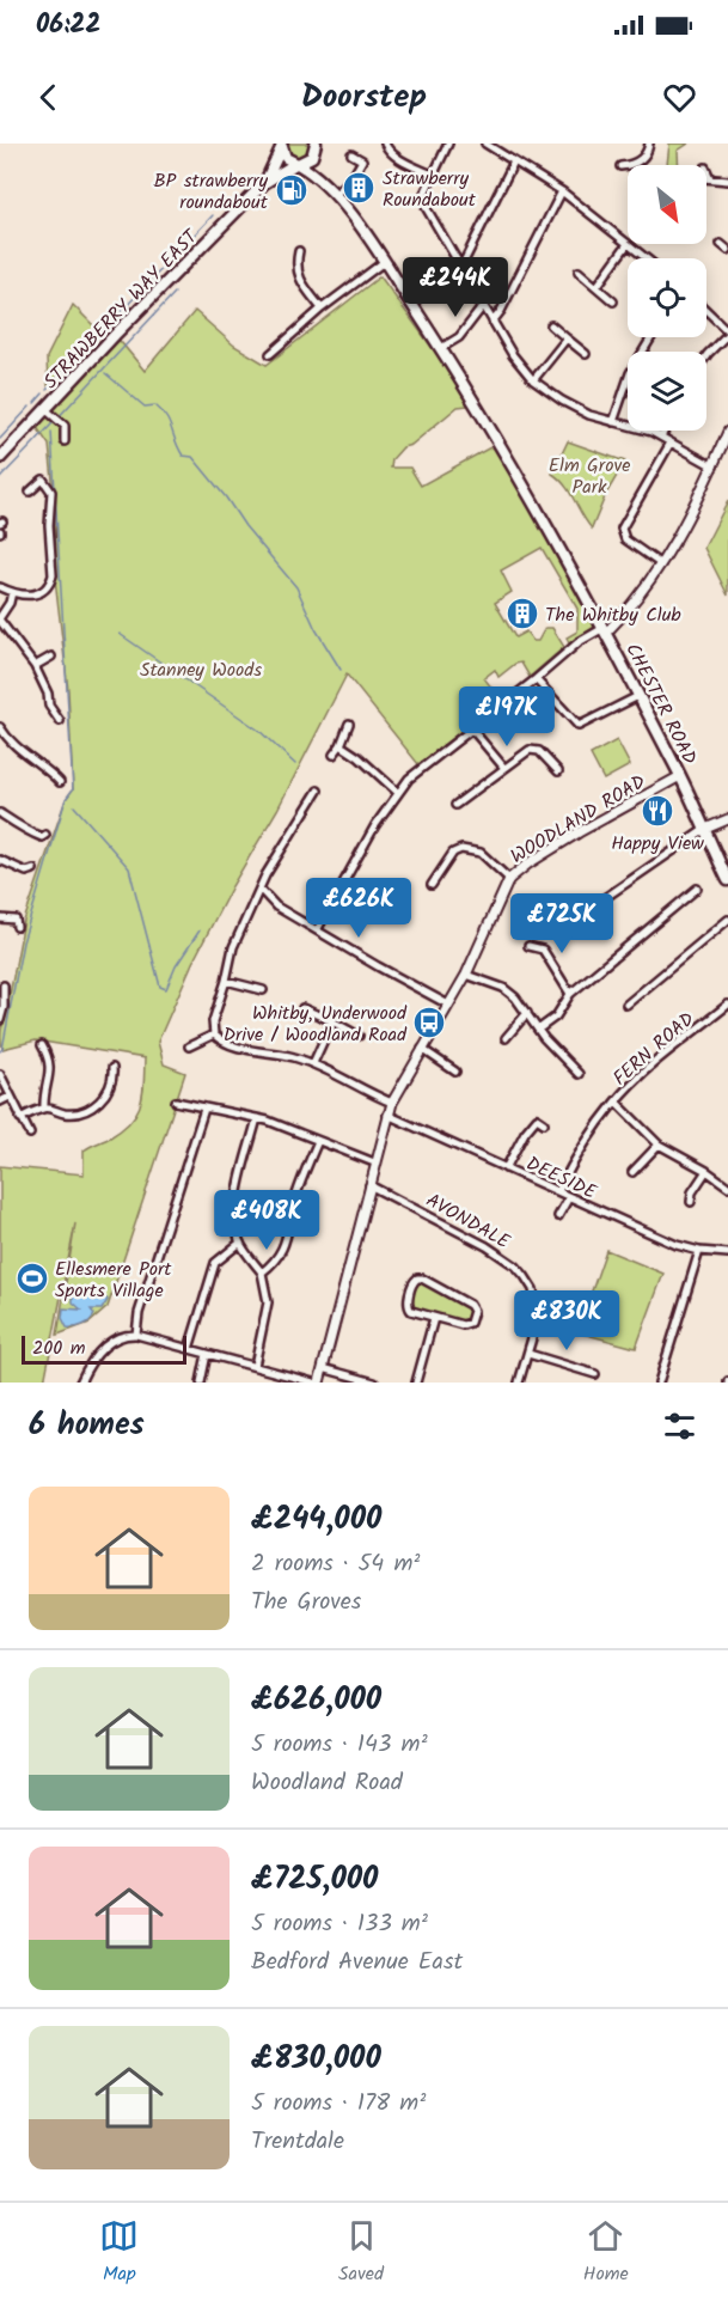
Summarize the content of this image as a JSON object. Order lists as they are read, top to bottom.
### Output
{
  "streets": {
    "main road": ["STRAWBERRY WAY EAST", "CHESTER ROAD"],
    "street": [
      "WOODLAND ROAD",
      "FERN ROAD",
      "DEESIDE",
      "AVONDALE"
    ]
  },
  "crossings": [
    ["STRAWBERRY WAY EAST", "CHESTER ROAD"],
    ["CHESTER ROAD", "WOODLAND ROAD"],
    ["WOODLAND ROAD", "DEESIDE"],
    ["WOODLAND ROAD", "AVONDALE"],
    ["FERN ROAD", "DEESIDE"]
  ],
  "parks": ["Elm Grove Park", "Stanney Woods"],
  "places": {
    "building": ["Strawberry Roundabout", "The Whitby Club"],
    "fuel station": ["BP strawberry roundabout"],
    "restaurant": ["Happy View"],
    "bus stop": ["Whitby, Underwood Drive / Woodland Road"],
    "sports": ["Ellesmere Port Sports Village"]
  },
  "scale_bar": "200 m",
  "north": "bottom right",
  "page": {
    "status": "06:22",
    "header": "Doorstep",
    "price": [
      "£244K",
      "£197K",
      "£626K",
      "£725K",
      "£408K",
      "£830K"
    ],
    "scale": "200 m",
    "heading": "6 homes",
    "list": [
      {
        "name": "£244,000",
        "note": "2 rooms · 54 m² · The Groves"
      },
      {
        "name": "£626,000",
        "note": "5 rooms · 143 m² · Woodland Road"
      },
      {
        "name": "£725,000",
        "note": "5 rooms · 133 m² · Bedford Avenue East"
      },
      {
        "name": "£830,000",
        "note": "5 rooms · 178 m² · Trentdale"
      }
    ],
    "tabs": ["Map", "Saved", "Home"]
  }
}
